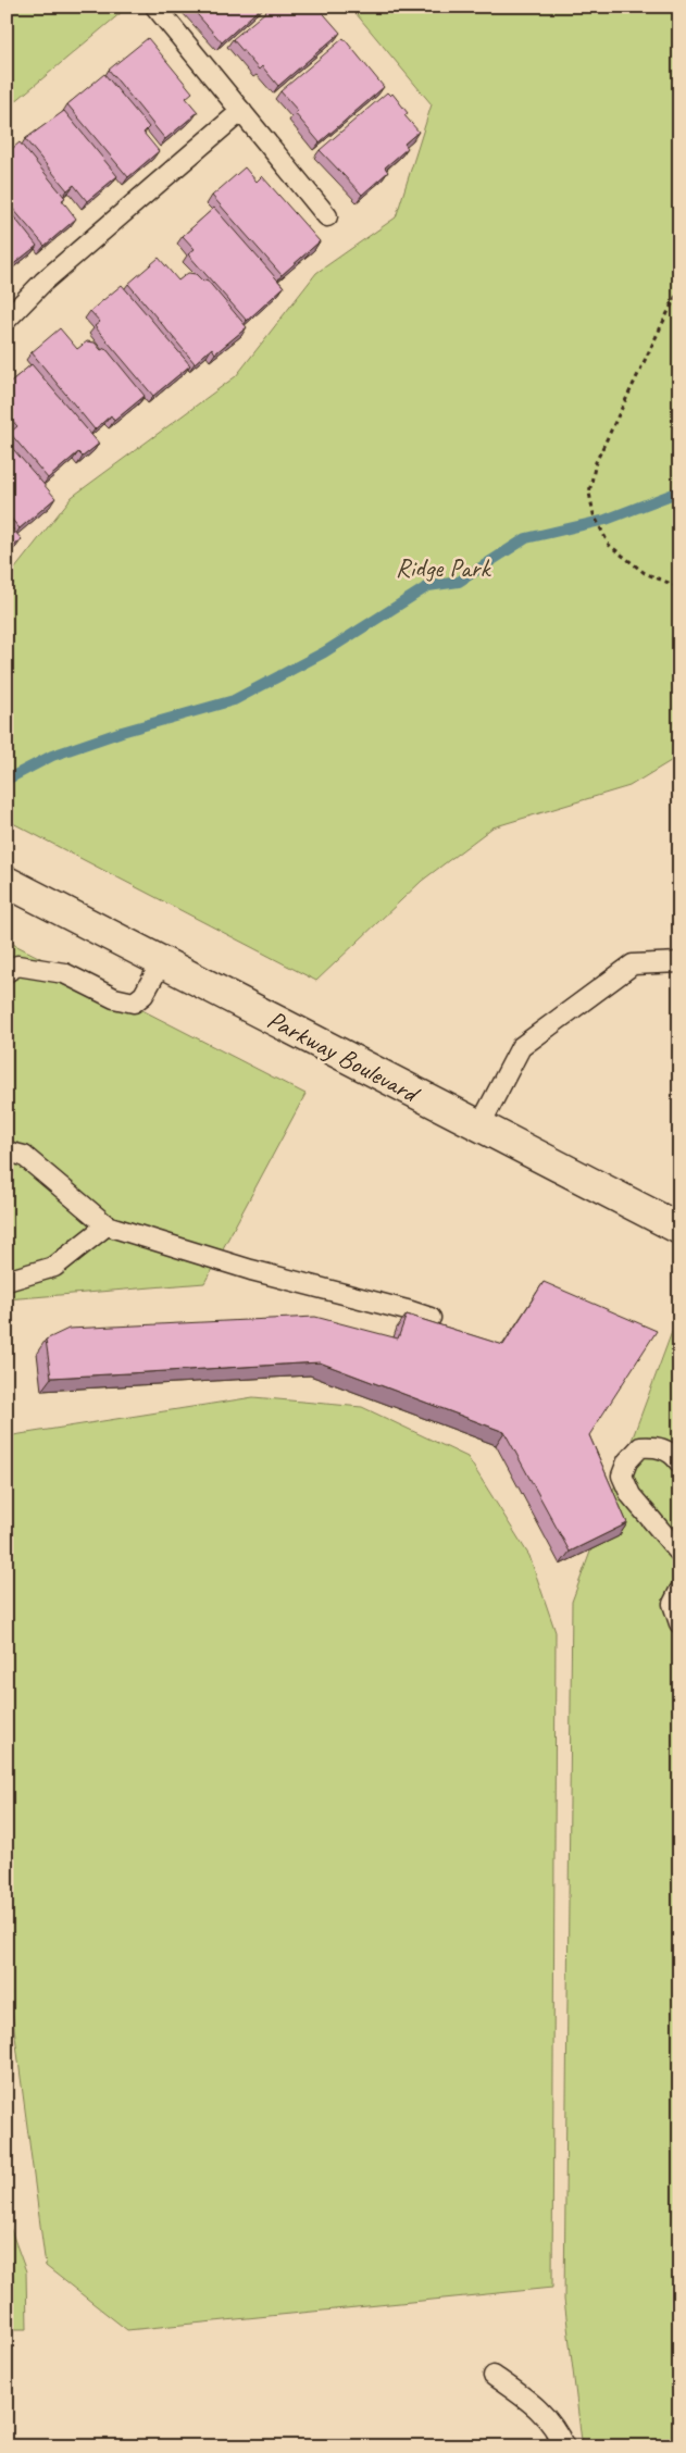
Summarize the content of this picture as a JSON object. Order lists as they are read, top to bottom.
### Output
{
  "streets": {
    "street": ["Parkway Boulevard"]
  },
  "parks": ["Ridge Park"]
}
